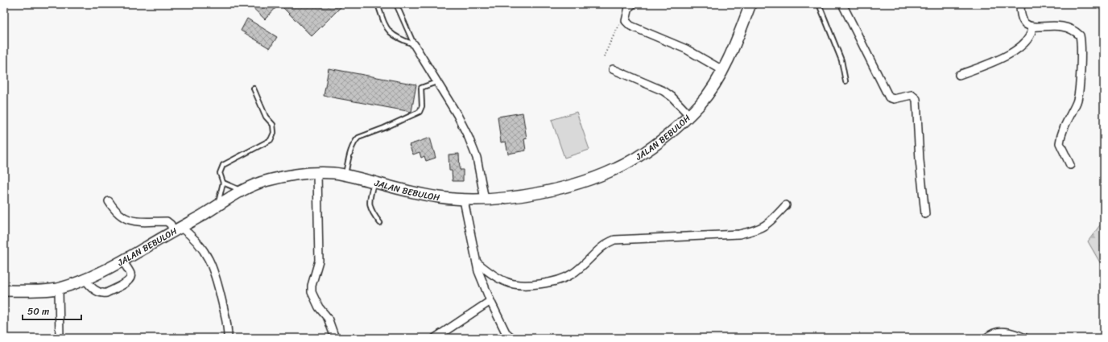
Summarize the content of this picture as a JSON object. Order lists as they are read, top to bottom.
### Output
{
  "streets": {
    "main road": ["JALAN BEBULOH"]
  },
  "scale_bar": "50 m"
}
